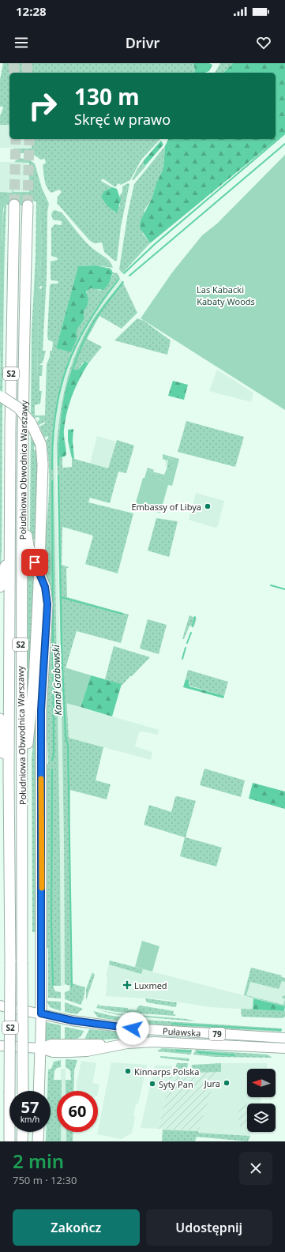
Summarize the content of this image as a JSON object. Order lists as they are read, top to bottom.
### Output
{
  "streets": {
    "highway": ["S2", "Południowa Obwodnica Warszawy"],
    "main road": ["Puławska", "79"]
  },
  "crossings": [
    ["Puławska", "79"]
  ],
  "water": ["Kanał Grabowski"],
  "parks": ["Las Kabacki", "Kabaty Woods"],
  "places": {
    "other": [
      "Embassy of Libya",
      "Kinnarps Polska",
      "Jura",
      "Syty Pan"
    ],
    "health": ["Luxmed"]
  },
  "north": "left",
  "page": {
    "status": "12:28",
    "header": "Drivr",
    "turn": ["130 m", "Skręć w prawo"],
    "speed": "57 km/h",
    "limit": "60",
    "heading": ["2 min", "750 m · 12:30"],
    "buttons": ["Zakończ", "Udostępnij"]
  }
}
